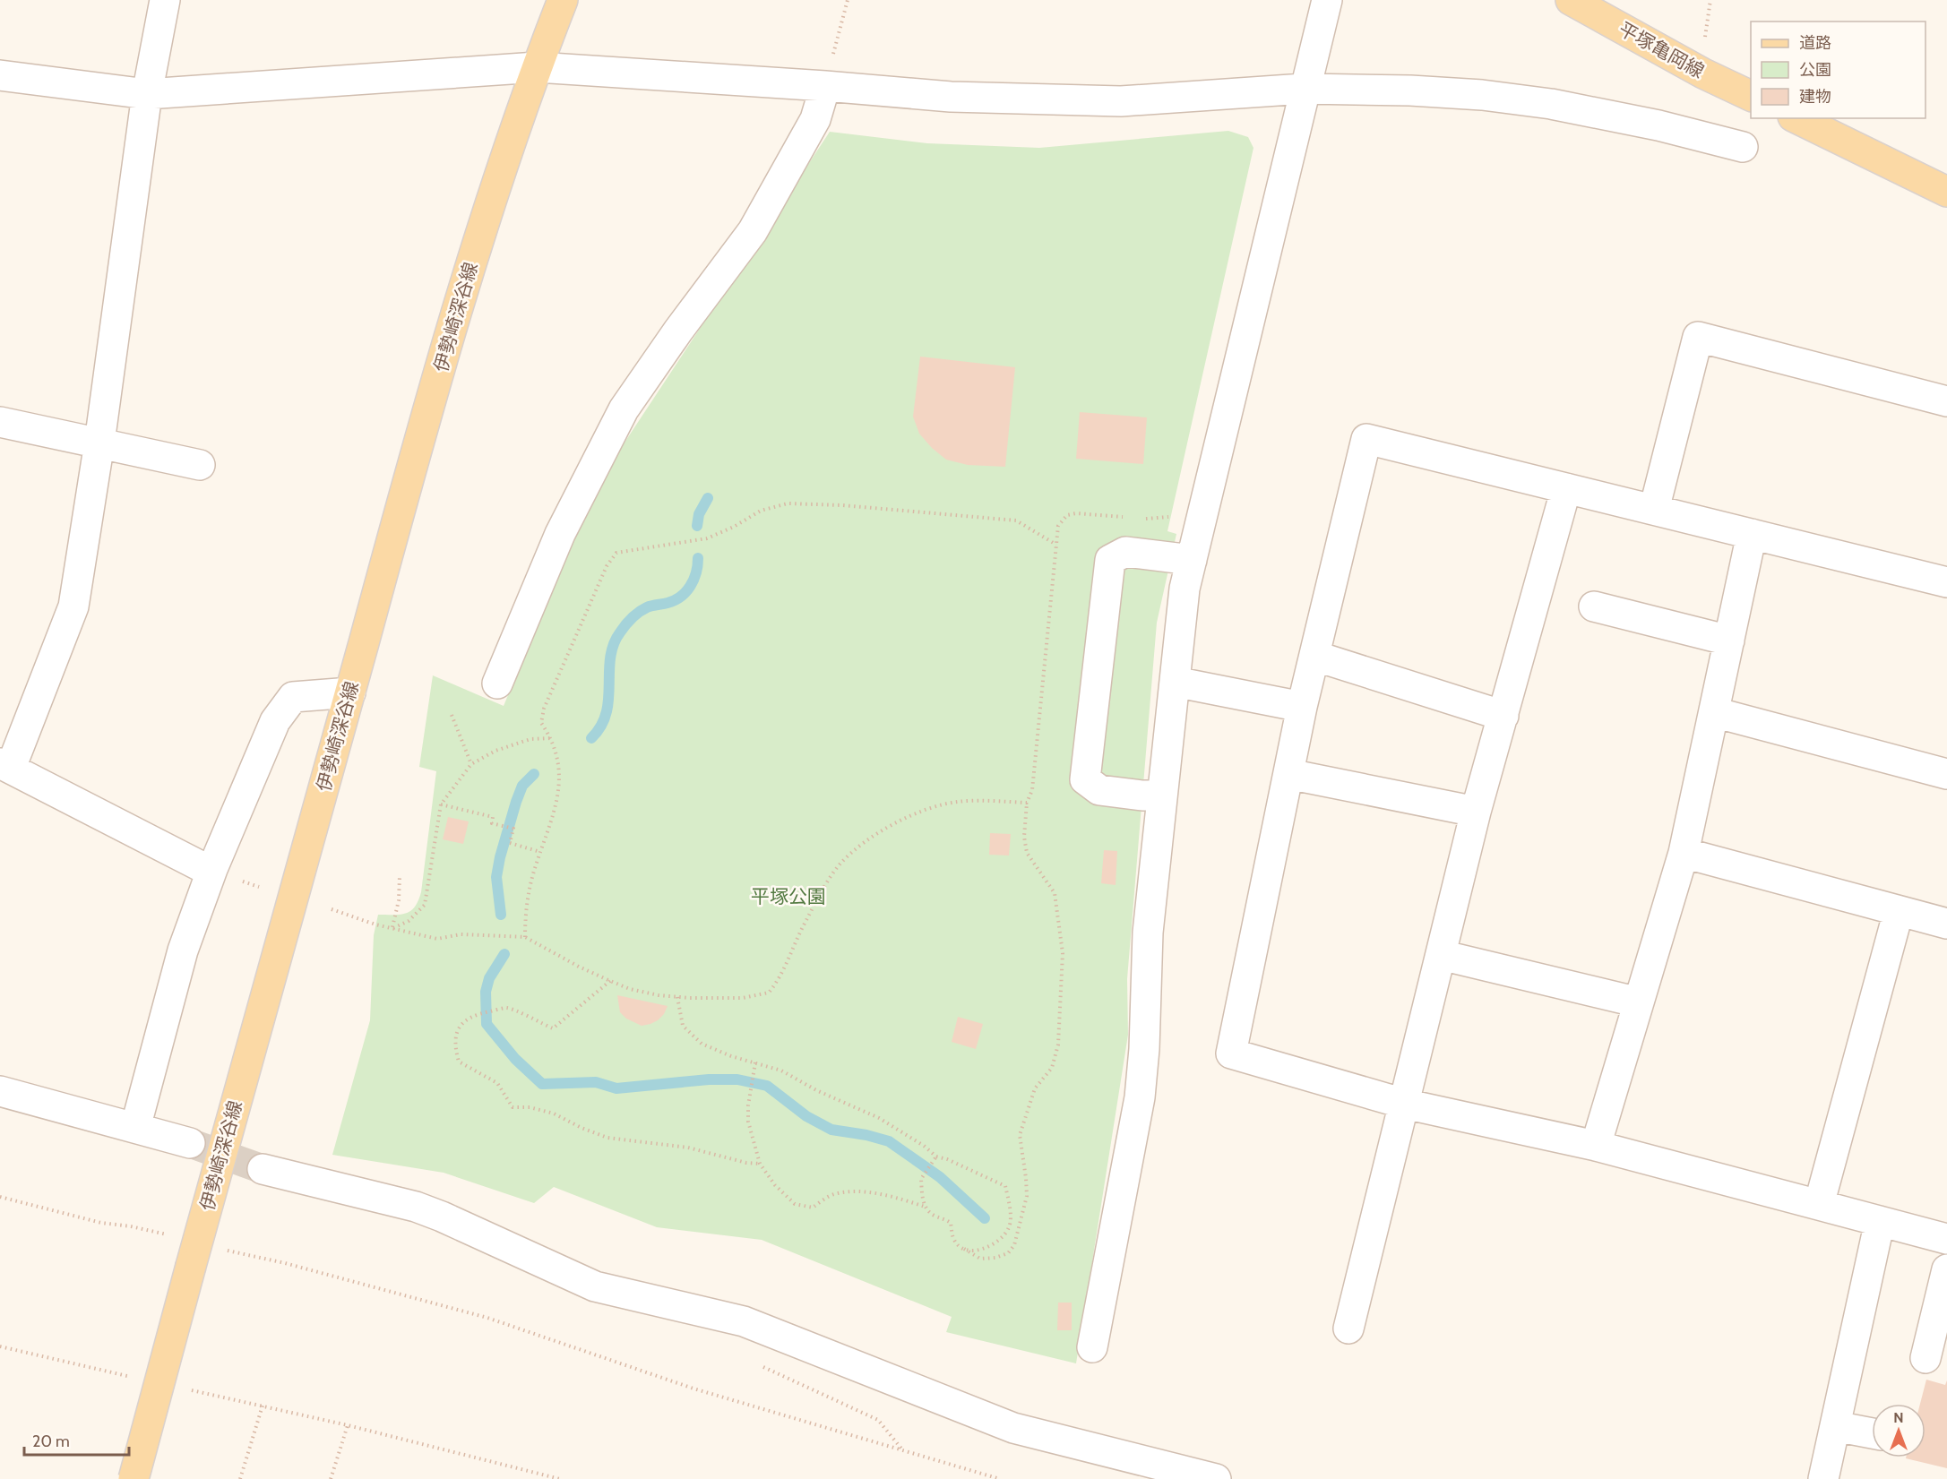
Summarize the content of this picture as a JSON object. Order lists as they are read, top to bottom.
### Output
{
  "streets": {
    "main road": ["平塚亀岡線", "伊勢崎深谷線"]
  },
  "parks": ["平塚公園"],
  "legend": ["道路", "公園", "建物"],
  "scale_bar": "20 m",
  "north": "top"
}
